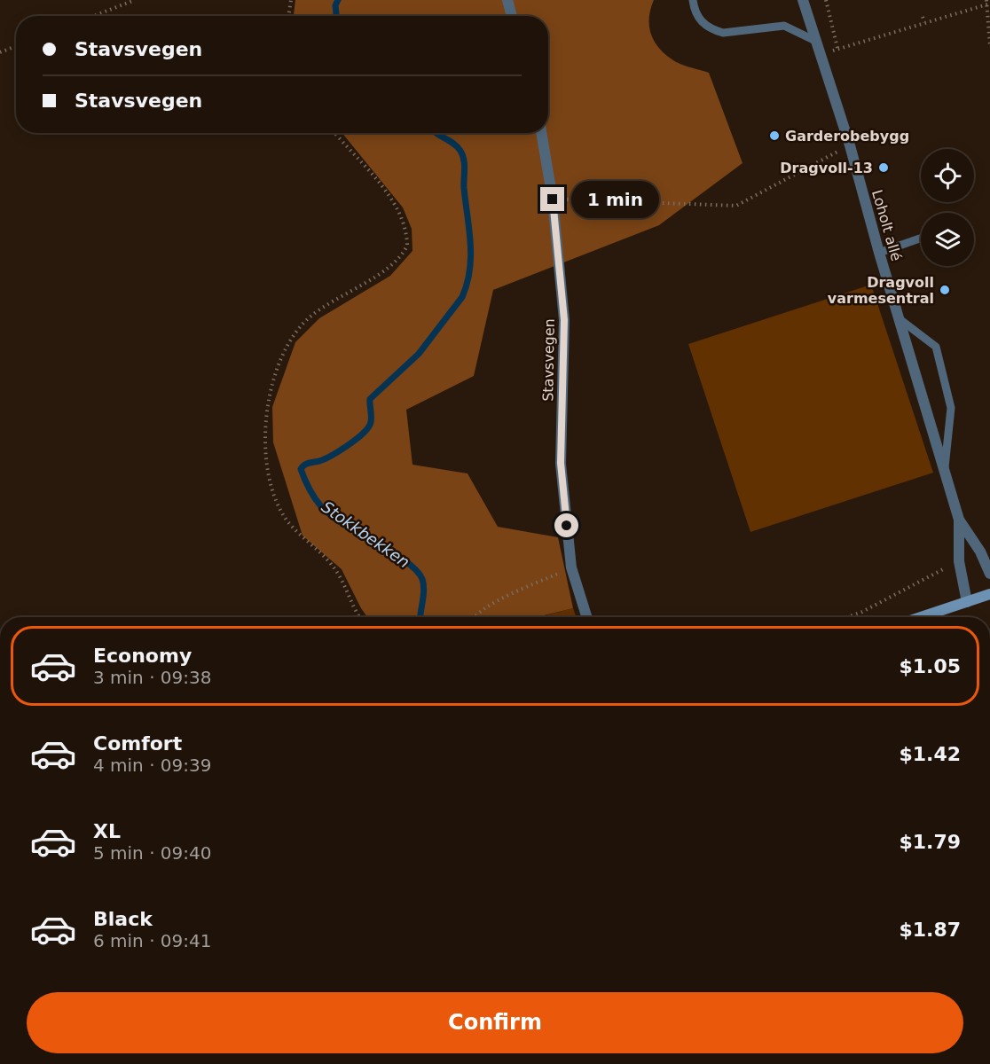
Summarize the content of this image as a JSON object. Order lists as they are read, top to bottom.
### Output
{
  "streets": {
    "street": ["Loholt allé", "Stavsvegen"]
  },
  "water": ["Stokkbekken"],
  "places": ["Garderobebygg", "Dragvoll-13", "Dragvoll varmesentral"],
  "page": {
    "banner": ["Stavsvegen", "Stavsvegen"],
    "bubble": "1 min",
    "list": [
      {
        "name": "Economy",
        "note": "3 min · 09:38",
        "value": "$1.05"
      },
      {
        "name": "Comfort",
        "note": "4 min · 09:39",
        "value": "$1.42"
      },
      {
        "name": "XL",
        "note": "5 min · 09:40",
        "value": "$1.79"
      },
      {
        "name": "Black",
        "note": "6 min · 09:41",
        "value": "$1.87"
      }
    ],
    "buttons": "Confirm"
  }
}
